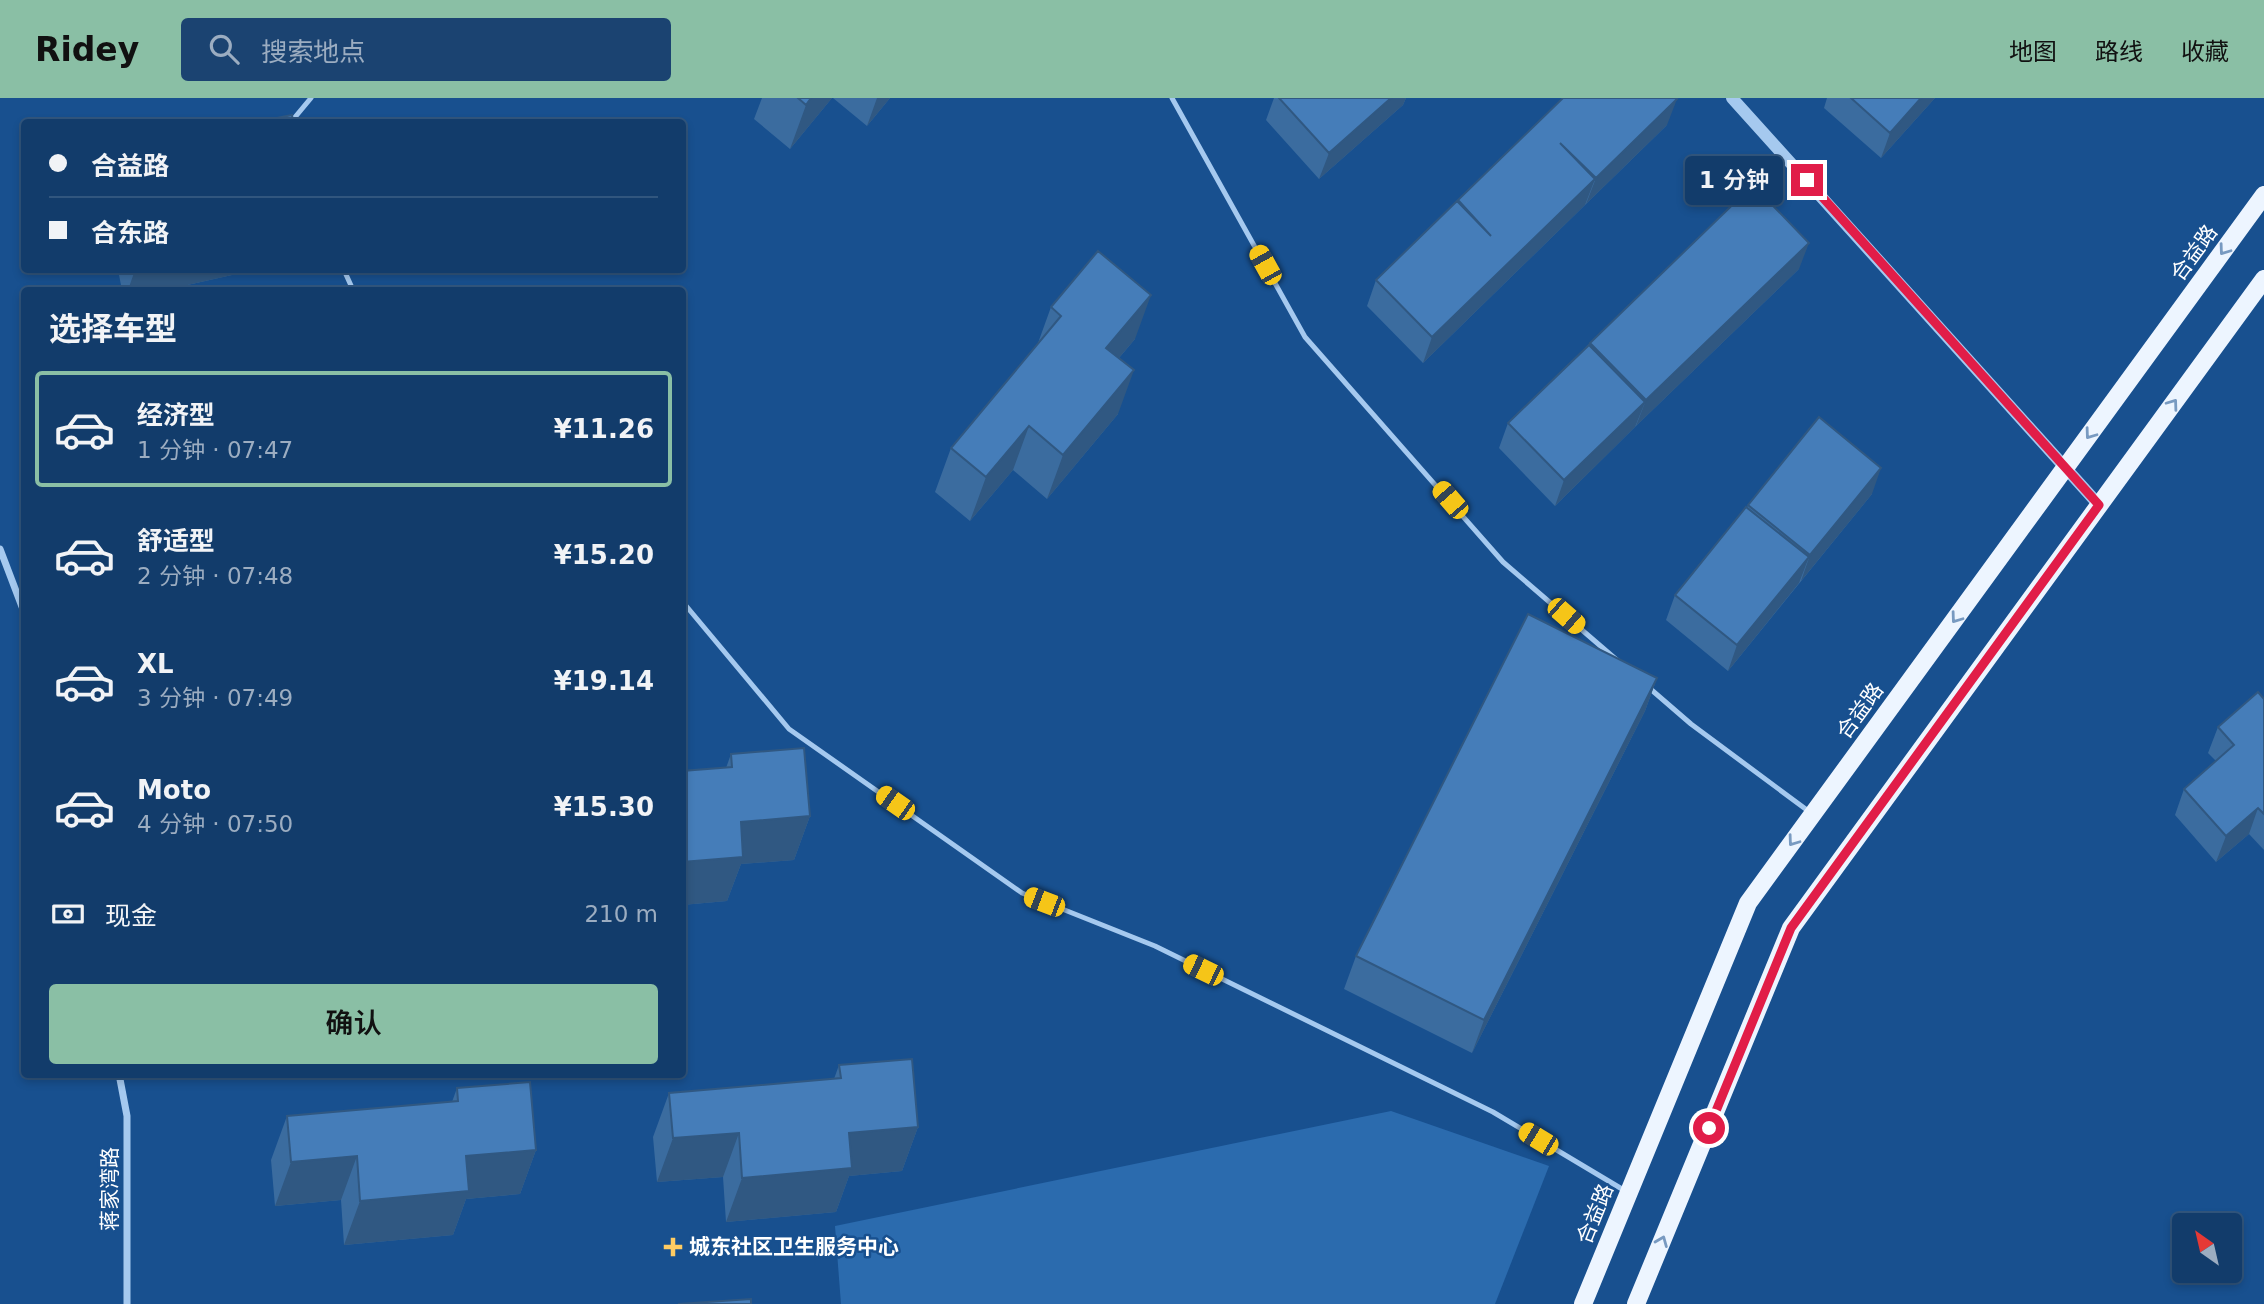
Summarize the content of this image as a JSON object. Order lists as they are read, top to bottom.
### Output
{
  "streets": {
    "main road": ["合益路"],
    "street": ["蒋家湾路"]
  },
  "places": {
    "health": ["城东社区卫生服务中心"]
  },
  "north": "top left",
  "page": {
    "header": "Ridey",
    "search": "搜索地点",
    "nav": ["地图", "路线", "收藏"],
    "banner": ["合益路", "合东路"],
    "bubble": "1 分钟",
    "heading": "选择车型",
    "list": [
      {
        "name": "经济型",
        "note": "1 分钟 · 07:47",
        "value": "¥11.26"
      },
      {
        "name": "舒适型",
        "note": "2 分钟 · 07:48",
        "value": "¥15.20"
      },
      {
        "name": "XL",
        "note": "3 分钟 · 07:49",
        "value": "¥19.14"
      },
      {
        "name": "Moto",
        "note": "4 分钟 · 07:50",
        "value": "¥15.30"
      }
    ],
    "pay": ["现金", "210 m"],
    "buttons": "确认"
  }
}
